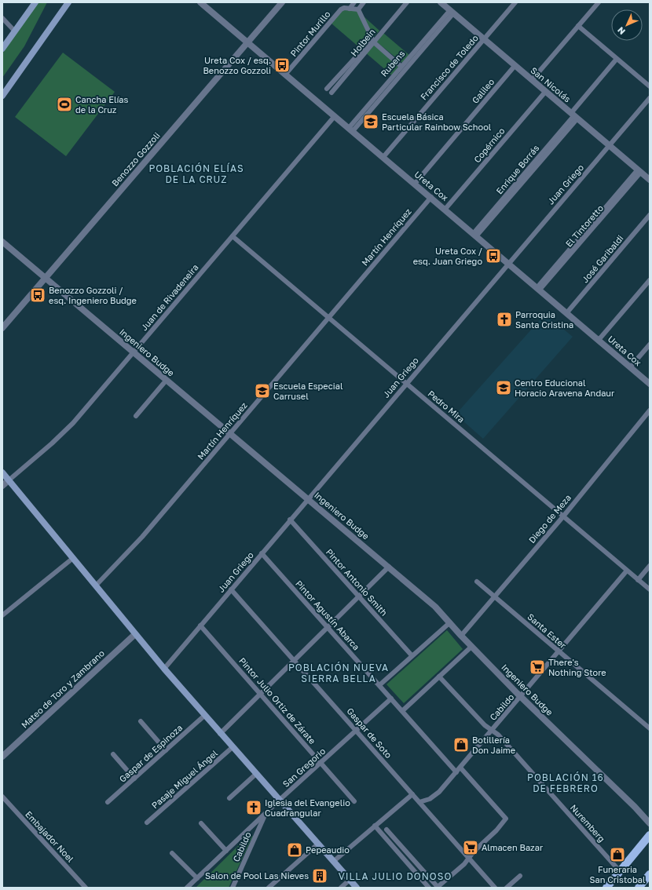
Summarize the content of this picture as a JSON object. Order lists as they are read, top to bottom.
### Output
{
  "streets": {
    "street": [
      "Pintor Murillo",
      "Holbein",
      "Rubens",
      "Francisco de Toledo",
      "San Nicolás",
      "Galileo",
      "Copérnico",
      "Benozzo Gozzoli",
      "Enrique Borrás",
      "Juan Griego",
      "Ureta Cox",
      "El Tintoretto",
      "Martín Henríquez",
      "José Garibaldi",
      "Juan de Rivadeneira",
      "Ingeniero Budge",
      "Pedro Mira",
      "Diego de Meza",
      "Pintor Antonio Smith",
      "Pintor Agustín Abarca",
      "Santa Ester",
      "Mateo de Toro y Zambrano",
      "Pintor Julio Ortiz de Zárate",
      "Cabildo",
      "Gaspar de Soto",
      "Gaspar de Espinoza",
      "San Gregorio",
      "Pasaje Miguel Ángel",
      "Nuremberg",
      "Embajador Noel"
    ]
  },
  "crossings": [
    ["Pintor Murillo", "Ureta Cox"],
    ["Rubens", "San Nicolás"],
    ["Rubens", "Ureta Cox"],
    ["Francisco de Toledo", "San Nicolás"],
    ["Francisco de Toledo", "Ureta Cox"],
    ["San Nicolás", "Galileo"],
    ["San Nicolás", "Copérnico"],
    ["San Nicolás", "Enrique Borrás"],
    ["San Nicolás", "Juan Griego"],
    ["San Nicolás", "El Tintoretto"],
    ["Galileo", "Ureta Cox"],
    ["Copérnico", "Ureta Cox"],
    ["Benozzo Gozzoli", "Ureta Cox"],
    ["Benozzo Gozzoli", "Ingeniero Budge"],
    ["Enrique Borrás", "Ureta Cox"],
    ["Juan Griego", "Ureta Cox"],
    ["Juan Griego", "Ingeniero Budge"],
    ["Juan Griego", "Pedro Mira"],
    ["Juan Griego", "Pintor Antonio Smith"],
    ["Juan Griego", "Pintor Agustín Abarca"],
    ["Juan Griego", "Pintor Julio Ortiz de Zárate"],
    ["Juan Griego", "Gaspar de Soto"],
    ["Ureta Cox", "El Tintoretto"],
    ["Ureta Cox", "Martín Henríquez"],
    ["Ureta Cox", "José Garibaldi"],
    ["Ureta Cox", "Juan de Rivadeneira"],
    ["Martín Henríquez", "Ingeniero Budge"],
    ["Martín Henríquez", "Pedro Mira"],
    ["Juan de Rivadeneira", "Ingeniero Budge"],
    ["Juan de Rivadeneira", "Pedro Mira"],
    ["Ingeniero Budge", "Diego de Meza"],
    ["Ingeniero Budge", "Cabildo"],
    ["Pedro Mira", "Diego de Meza"],
    ["Pedro Mira", "Cabildo"],
    ["Diego de Meza", "Santa Ester"],
    ["Pintor Agustín Abarca", "Cabildo"],
    ["Pintor Agustín Abarca", "San Gregorio"],
    ["Santa Ester", "Cabildo"],
    ["Pintor Julio Ortiz de Zárate", "San Gregorio"],
    ["Cabildo", "Gaspar de Soto"],
    ["Cabildo", "San Gregorio"],
    ["Cabildo", "Nuremberg"],
    ["Gaspar de Soto", "San Gregorio"]
  ],
  "districts": [
    "POBLACIÓN ELÍAS DE LA CRUZ",
    "POBLACIÓN NUEVA SIERRA BELLA",
    "POBLACIÓN 16 DE FEBRERO",
    "VILLA JULIO DONOSO"
  ],
  "places": {
    "bus stop": ["Ureta Cox / esq. Benozzo Gozzoli", "Ureta Cox / esq. Juan Griego", "Benozzo Gozzoli / esq. Ingeniero Budge"],
    "sports": ["Cancha Elías de la Cruz"],
    "school or university": ["Escuela Básica Particular Rainbow School", "Centro Educional Horacio Aravena Andaur", "Escuela Especial Carrusel"],
    "church": ["Parroquia Santa Cristina", "Iglesia del Evangelio Cuadrangular"],
    "supermarket": ["There's Nothing Store", "Almacen Bazar"],
    "shop": ["Botillería Don Jaime", "Pepeaudio", "Funeraria San Cristobal"],
    "building": ["Salon de Pool Las Nieves"]
  },
  "north": "bottom left"
}
